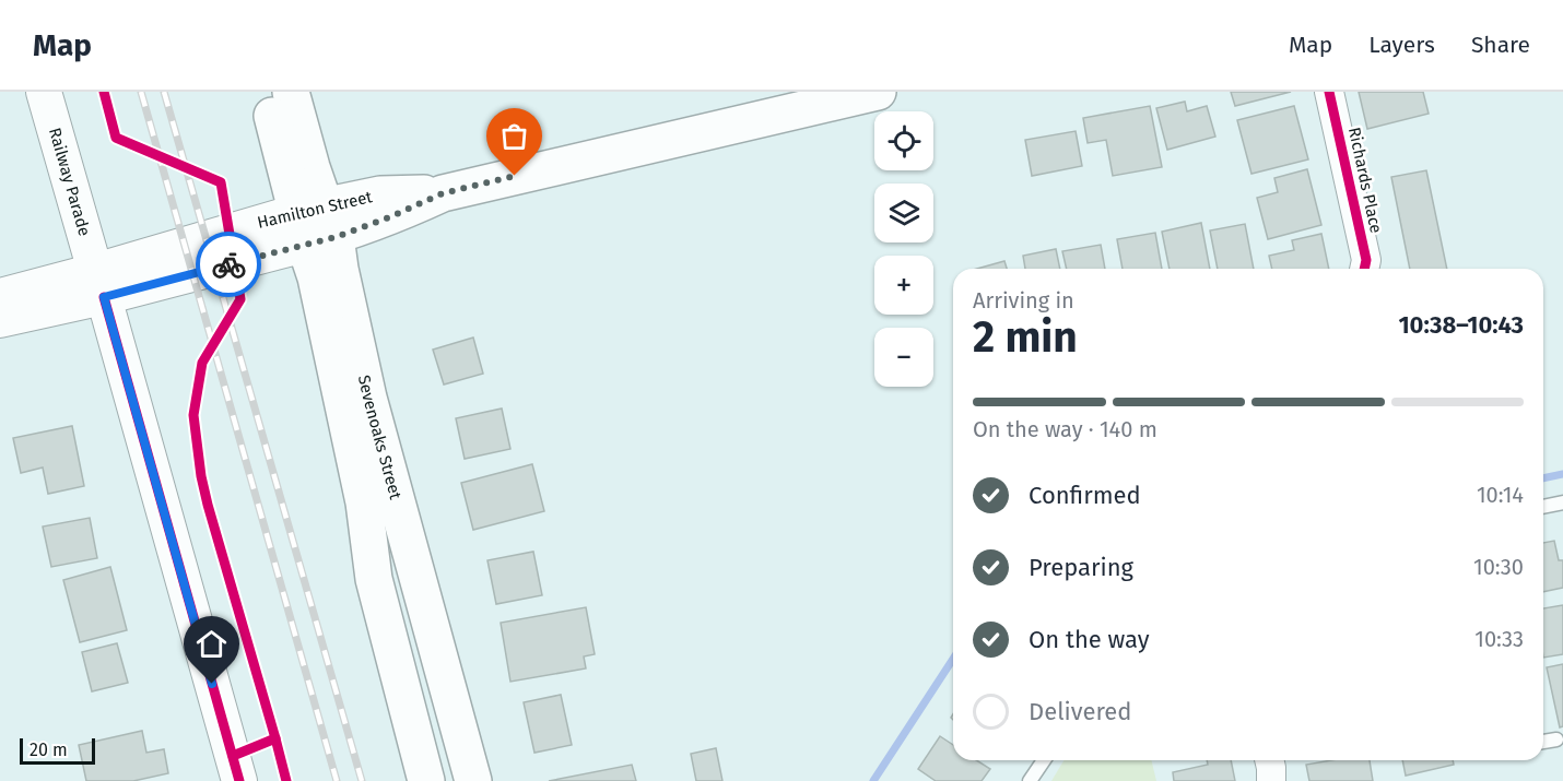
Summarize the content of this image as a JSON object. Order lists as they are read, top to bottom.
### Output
{
  "streets": {
    "main road": ["Hamilton Street", "Sevenoaks Street"],
    "street": ["Richards Place", "Railway Parade"]
  },
  "crossings": [
    ["Railway Parade", "Hamilton Street"],
    ["Hamilton Street", "Sevenoaks Street"]
  ],
  "scale_bar": "20 m",
  "page": {
    "header": "Map",
    "nav": ["Map", "Layers", "Share"],
    "map_buttons": ["+", "−"],
    "heading": ["2 min", "Arriving in", "10:38–10:43"],
    "bar": "On the way · 140 m",
    "list": [
      ["Confirmed", "10:14"],
      ["Preparing", "10:30"],
      ["On the way", "10:33"],
      "Delivered"
    ],
    "scale": "20 m"
  }
}
